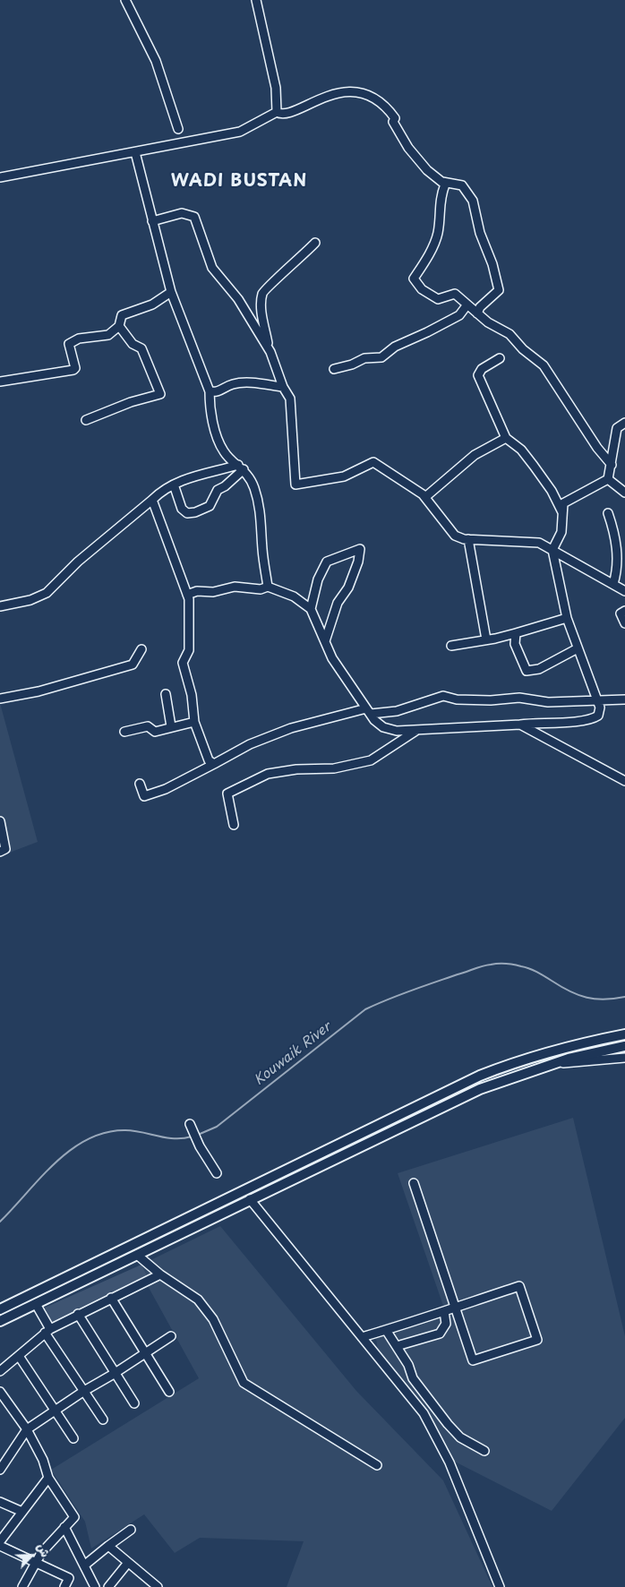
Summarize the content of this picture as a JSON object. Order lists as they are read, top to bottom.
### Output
{
  "districts": ["WADI BUSTAN"],
  "water": ["Kouwaik River"],
  "north": "top right"
}
